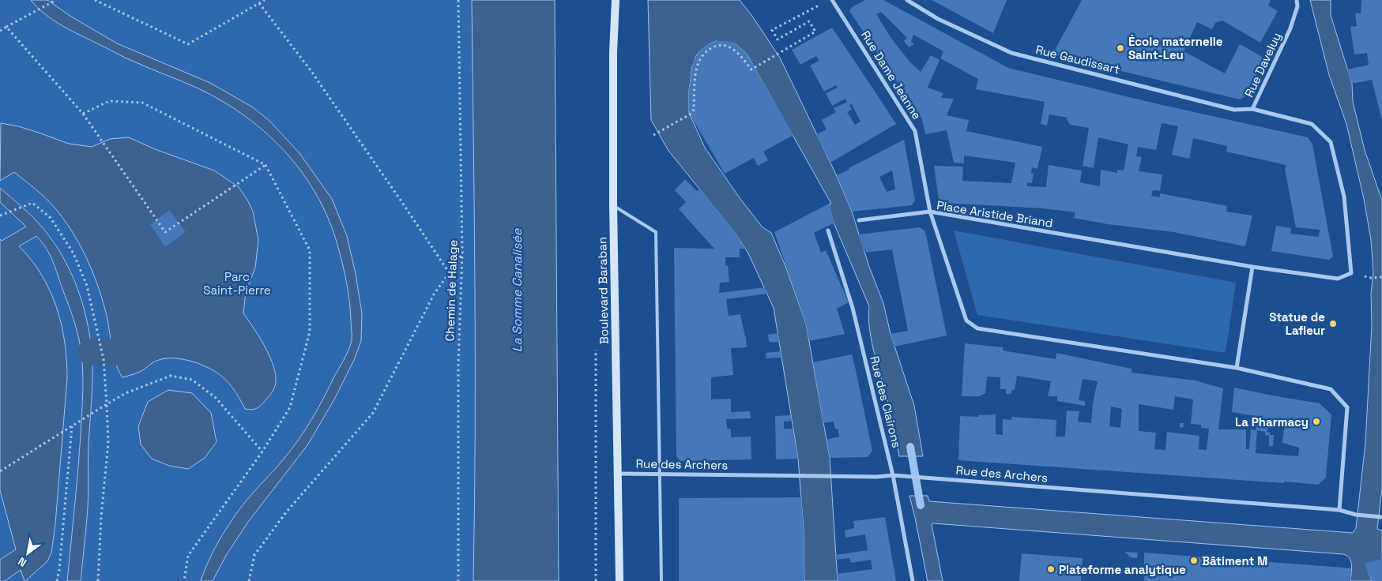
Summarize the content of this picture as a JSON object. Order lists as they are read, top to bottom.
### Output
{
  "streets": {
    "street": [
      "Rue Gaudissart",
      "Rue Daveluy",
      "Rue Dame Jeanne",
      "Place Aristide Briand",
      "Boulevard Baraban",
      "Rue des Clairons",
      "Rue des Archers"
    ],
    "path": ["Chemin de Halage"]
  },
  "crossings": [
    ["Rue Gaudissart", "Rue Daveluy"],
    ["Rue Daveluy", "Place Aristide Briand"],
    ["Rue Dame Jeanne", "Place Aristide Briand"],
    ["Place Aristide Briand", "Rue des Archers"],
    ["Boulevard Baraban", "Rue des Archers"],
    ["Rue des Clairons", "Rue des Archers"]
  ],
  "water": ["La Somme Canalisée"],
  "parks": ["Parc Saint-Pierre"],
  "places": [
    "École maternelle Saint-Leu",
    "Statue de Lafleur",
    "La Pharmacy",
    "Bâtiment M",
    "Plateforme analytique"
  ],
  "north": "bottom left"
}
